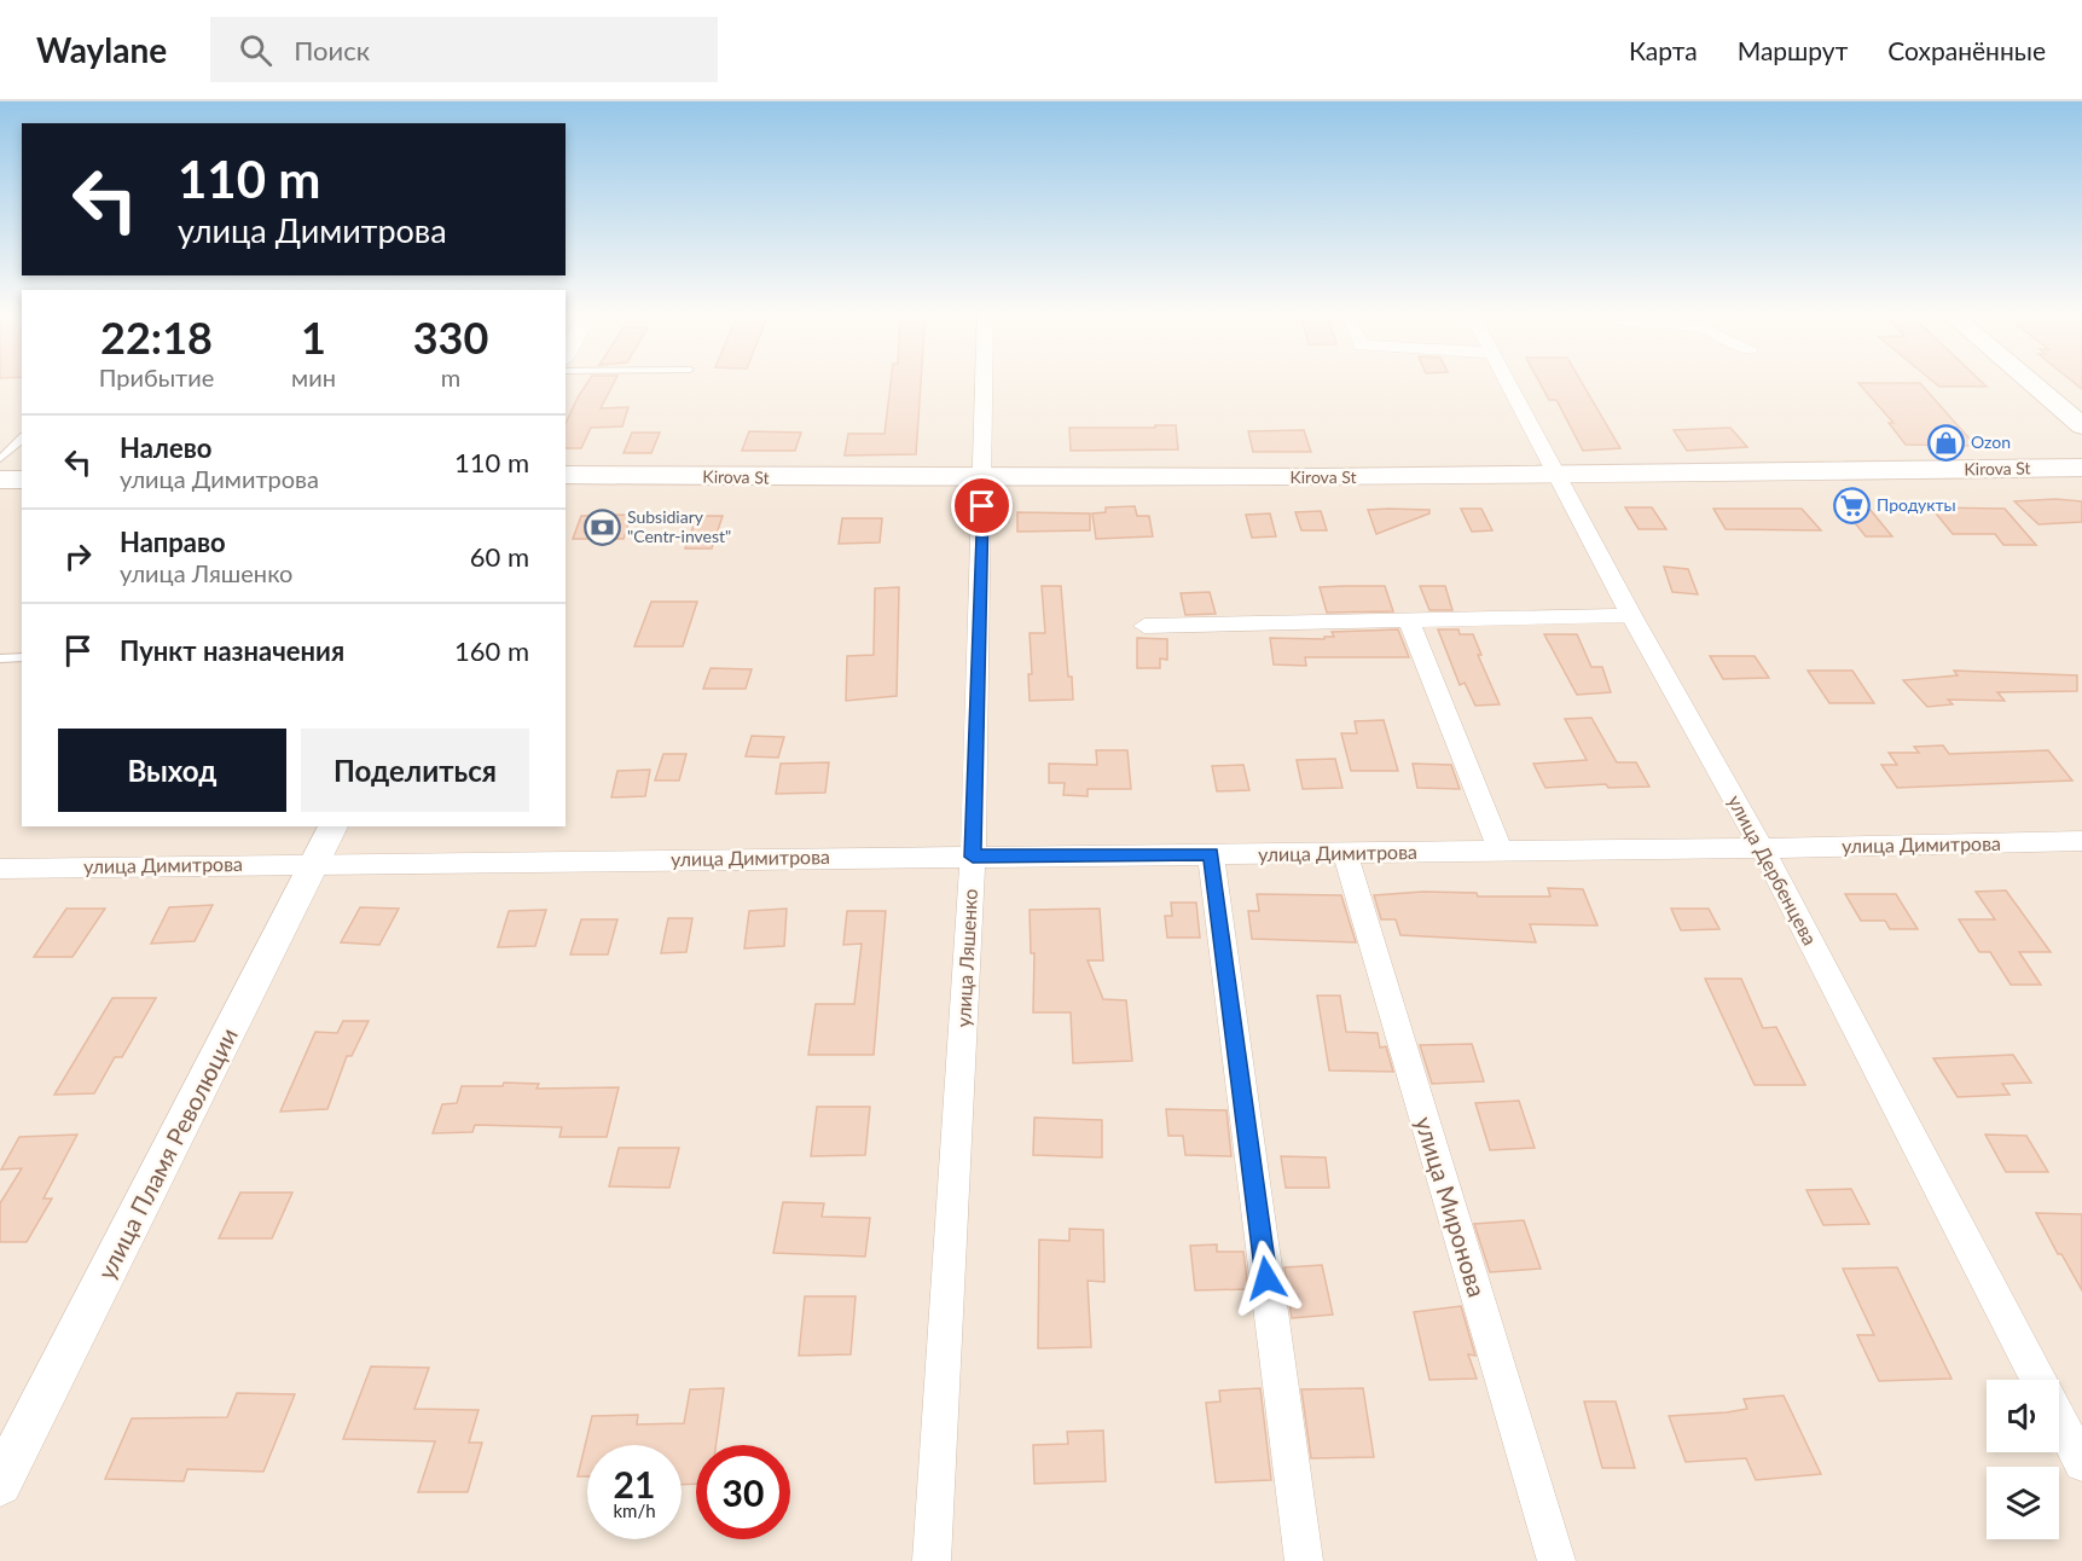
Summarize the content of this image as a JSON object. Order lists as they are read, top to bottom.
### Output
{
  "streets": {
    "main road": ["Kirova St"],
    "street": [
      "улица Димитрова",
      "улица Дербенцева",
      "улица Ляшенко",
      "улица Пламя Революции",
      "улица Миронова"
    ]
  },
  "crossings": [
    ["Kirova St", "улица Дербенцева"],
    ["Kirova St", "улица Ляшенко"],
    ["улица Димитрова", "улица Дербенцева"],
    ["улица Димитрова", "улица Ляшенко"],
    ["улица Димитрова", "улица Пламя Революции"],
    ["улица Димитрова", "улица Миронова"]
  ],
  "places": {
    "shop": ["Ozon"],
    "supermarket": ["Продукты"],
    "bank": ["Subsidiary \"Centr-invest\""]
  },
  "page": {
    "header": "Waylane",
    "search": "Поиск",
    "nav": ["Карта", "Маршрут", "Сохранённые"],
    "turn": ["110 m", "улица Димитрова"],
    "eta": [
      "22:18",
      "Прибытие",
      "1",
      "мин",
      "330",
      "m"
    ],
    "list": [
      {
        "name": "Налево",
        "note": "улица Димитрова",
        "value": "110 m"
      },
      {
        "name": "Направо",
        "note": "улица Ляшенко",
        "value": "60 m"
      },
      {
        "name": "Пункт назначения",
        "value": "160 m"
      }
    ],
    "buttons": ["Выход", "Поделиться"],
    "speed": "21 km/h",
    "limit": "30"
  }
}
